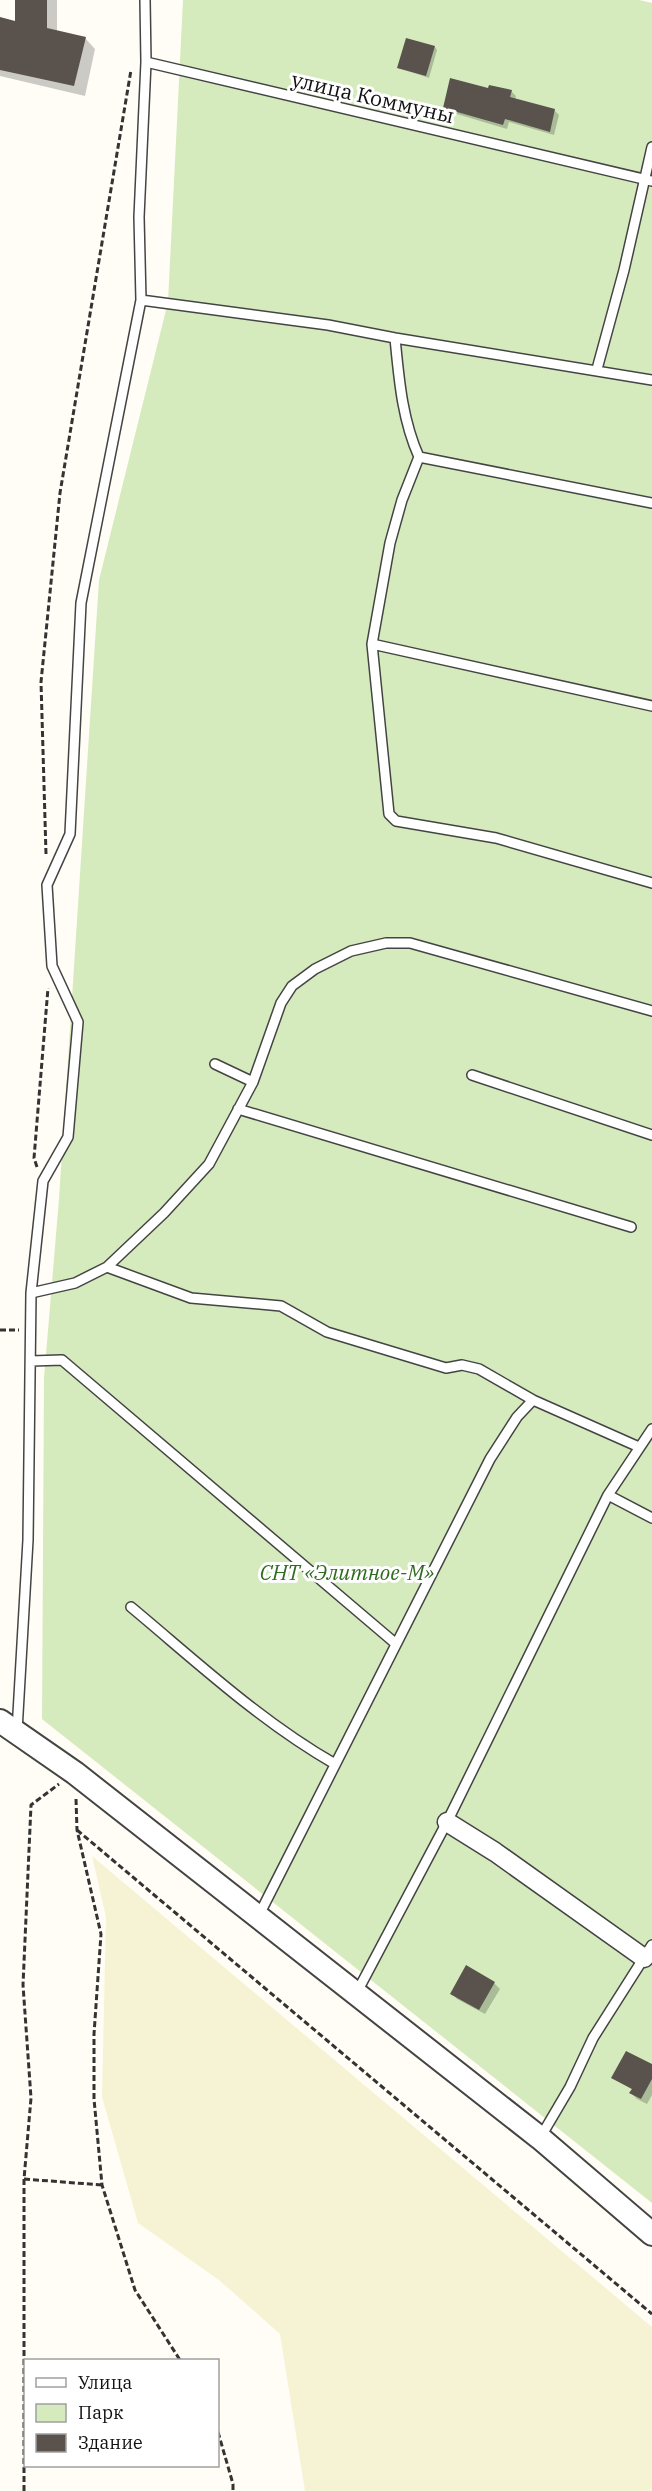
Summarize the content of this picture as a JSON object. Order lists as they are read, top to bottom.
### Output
{
  "streets": {
    "lane": ["улица Коммуны"]
  },
  "parks": ["СНТ «Элитное-М»"],
  "legend": ["Улица", "Парк", "Здание"]
}
